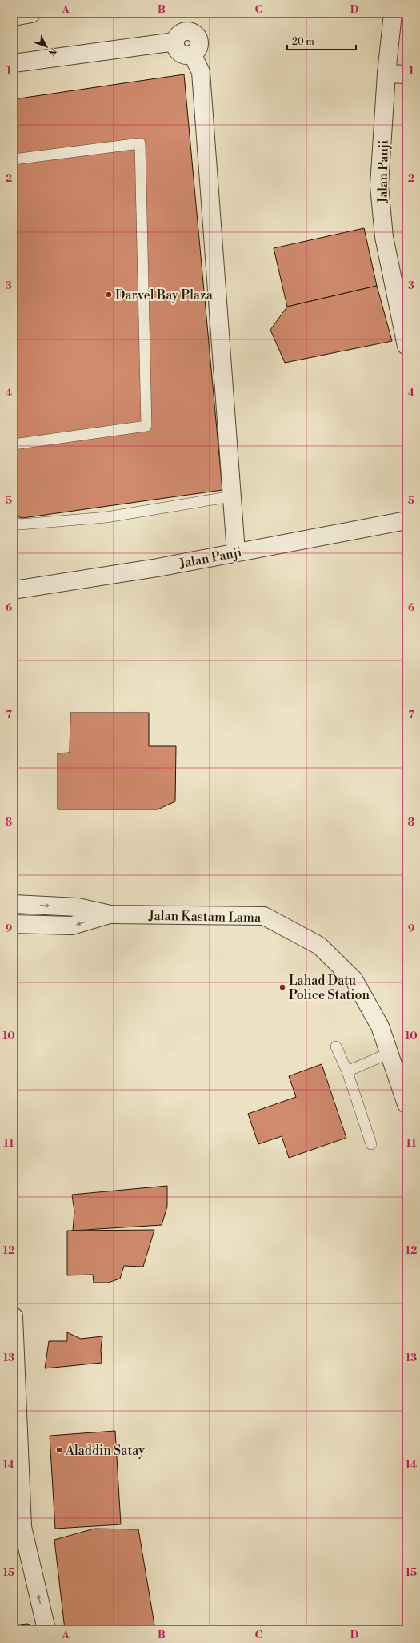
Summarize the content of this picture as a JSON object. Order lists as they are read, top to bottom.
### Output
{
  "streets": {
    "street": ["Jalan Panji", "Jalan Kastam Lama"]
  },
  "places": ["Darvel Bay Plaza", "Lahad Datu Police Station", "Aladdin Satay"],
  "scale_bar": "20 m",
  "north": "bottom right",
  "grid": {
    "columns": [
      "A",
      "B",
      "C",
      "D"
    ],
    "rows": [
      "1",
      "2",
      "3",
      "4",
      "5",
      "6",
      "7",
      "8",
      "9",
      "10",
      "11",
      "12",
      "13",
      "14",
      "15"
    ]
  }
}
